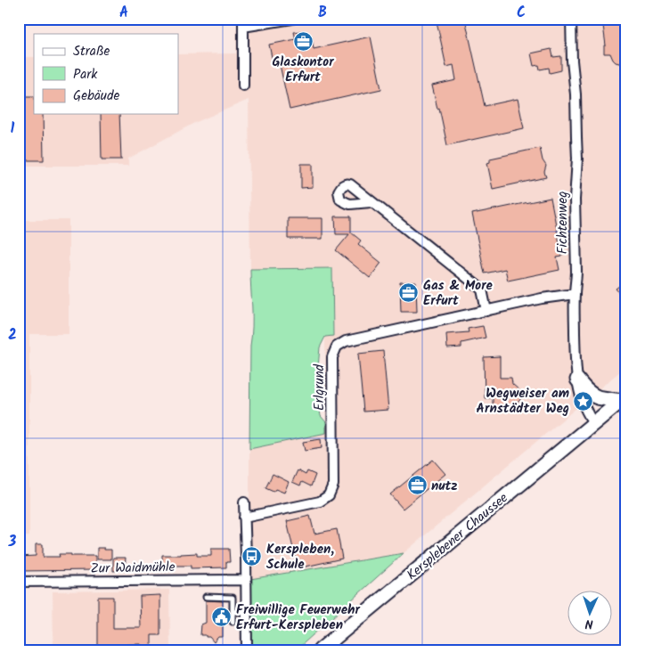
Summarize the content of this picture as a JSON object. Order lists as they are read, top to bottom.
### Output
{
  "streets": {
    "main road": ["Kersplebener Chaussee"],
    "street": ["Fichtenweg", "Erlgrund", "Zur Waidmühle"]
  },
  "crossings": [
    ["Fichtenweg", "Erlgrund"],
    ["Fichtenweg", "Kersplebener Chaussee"]
  ],
  "places": {
    "office": ["Glaskontor Erfurt", "Gas & More Erfurt", "nutz"],
    "place": ["Wegweiser am Arnstädter Weg"],
    "bus stop": ["Kerspleben, Schule"],
    "public building": ["Freiwillige Feuerwehr Erfurt-Kerspleben"]
  },
  "legend": ["Straße", "Park", "Gebäude"],
  "north": "bottom",
  "grid": {
    "columns": ["A", "B", "C"],
    "rows": ["1", "2", "3"]
  }
}
